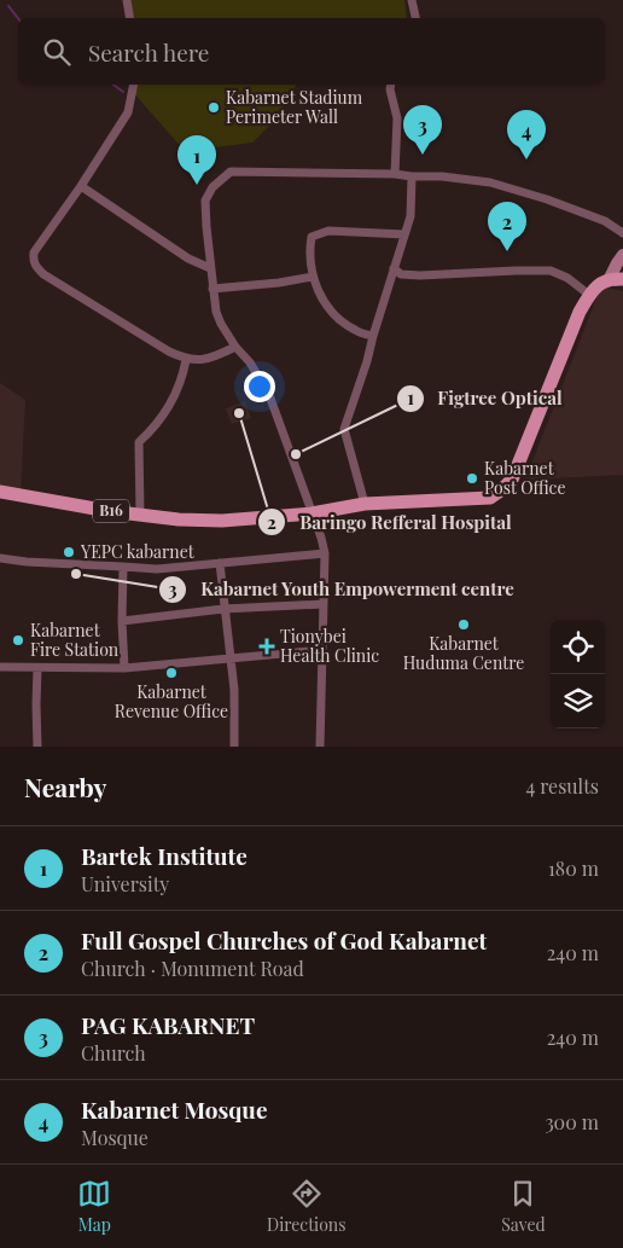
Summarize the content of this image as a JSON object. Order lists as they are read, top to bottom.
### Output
{
  "streets": {
    "main road": ["B16"]
  },
  "places": {
    "other": [
      "Kabarnet Stadium Perimeter Wall",
      "Baringo Refferal Hospital",
      "Figtree Optical",
      "Kabarnet Post Office",
      "YEPC kabarnet",
      "Kabarnet Youth Empowerment centre",
      "Kabarnet Huduma Centre",
      "Kabarnet Fire Station",
      "Kabarnet Revenue Office"
    ],
    "health": ["Tionybei Health Clinic"]
  },
  "page": {
    "search": "Search here",
    "pins": [
      "3",
      "4",
      "1",
      "2"
    ],
    "heading": ["Nearby", "4 results"],
    "list": [
      {
        "mark": "1",
        "name": "Bartek Institute",
        "note": "University",
        "value": "180 m"
      },
      {
        "mark": "2",
        "name": "Full Gospel Churches of God Kabarnet",
        "note": "Church · Monument Road",
        "value": "240 m"
      },
      {
        "mark": "3",
        "name": "PAG KABARNET",
        "note": "Church",
        "value": "240 m"
      },
      {
        "mark": "4",
        "name": "Kabarnet Mosque",
        "note": "Mosque",
        "value": "300 m"
      }
    ],
    "nav": ["Map", "Directions", "Saved"]
  }
}
